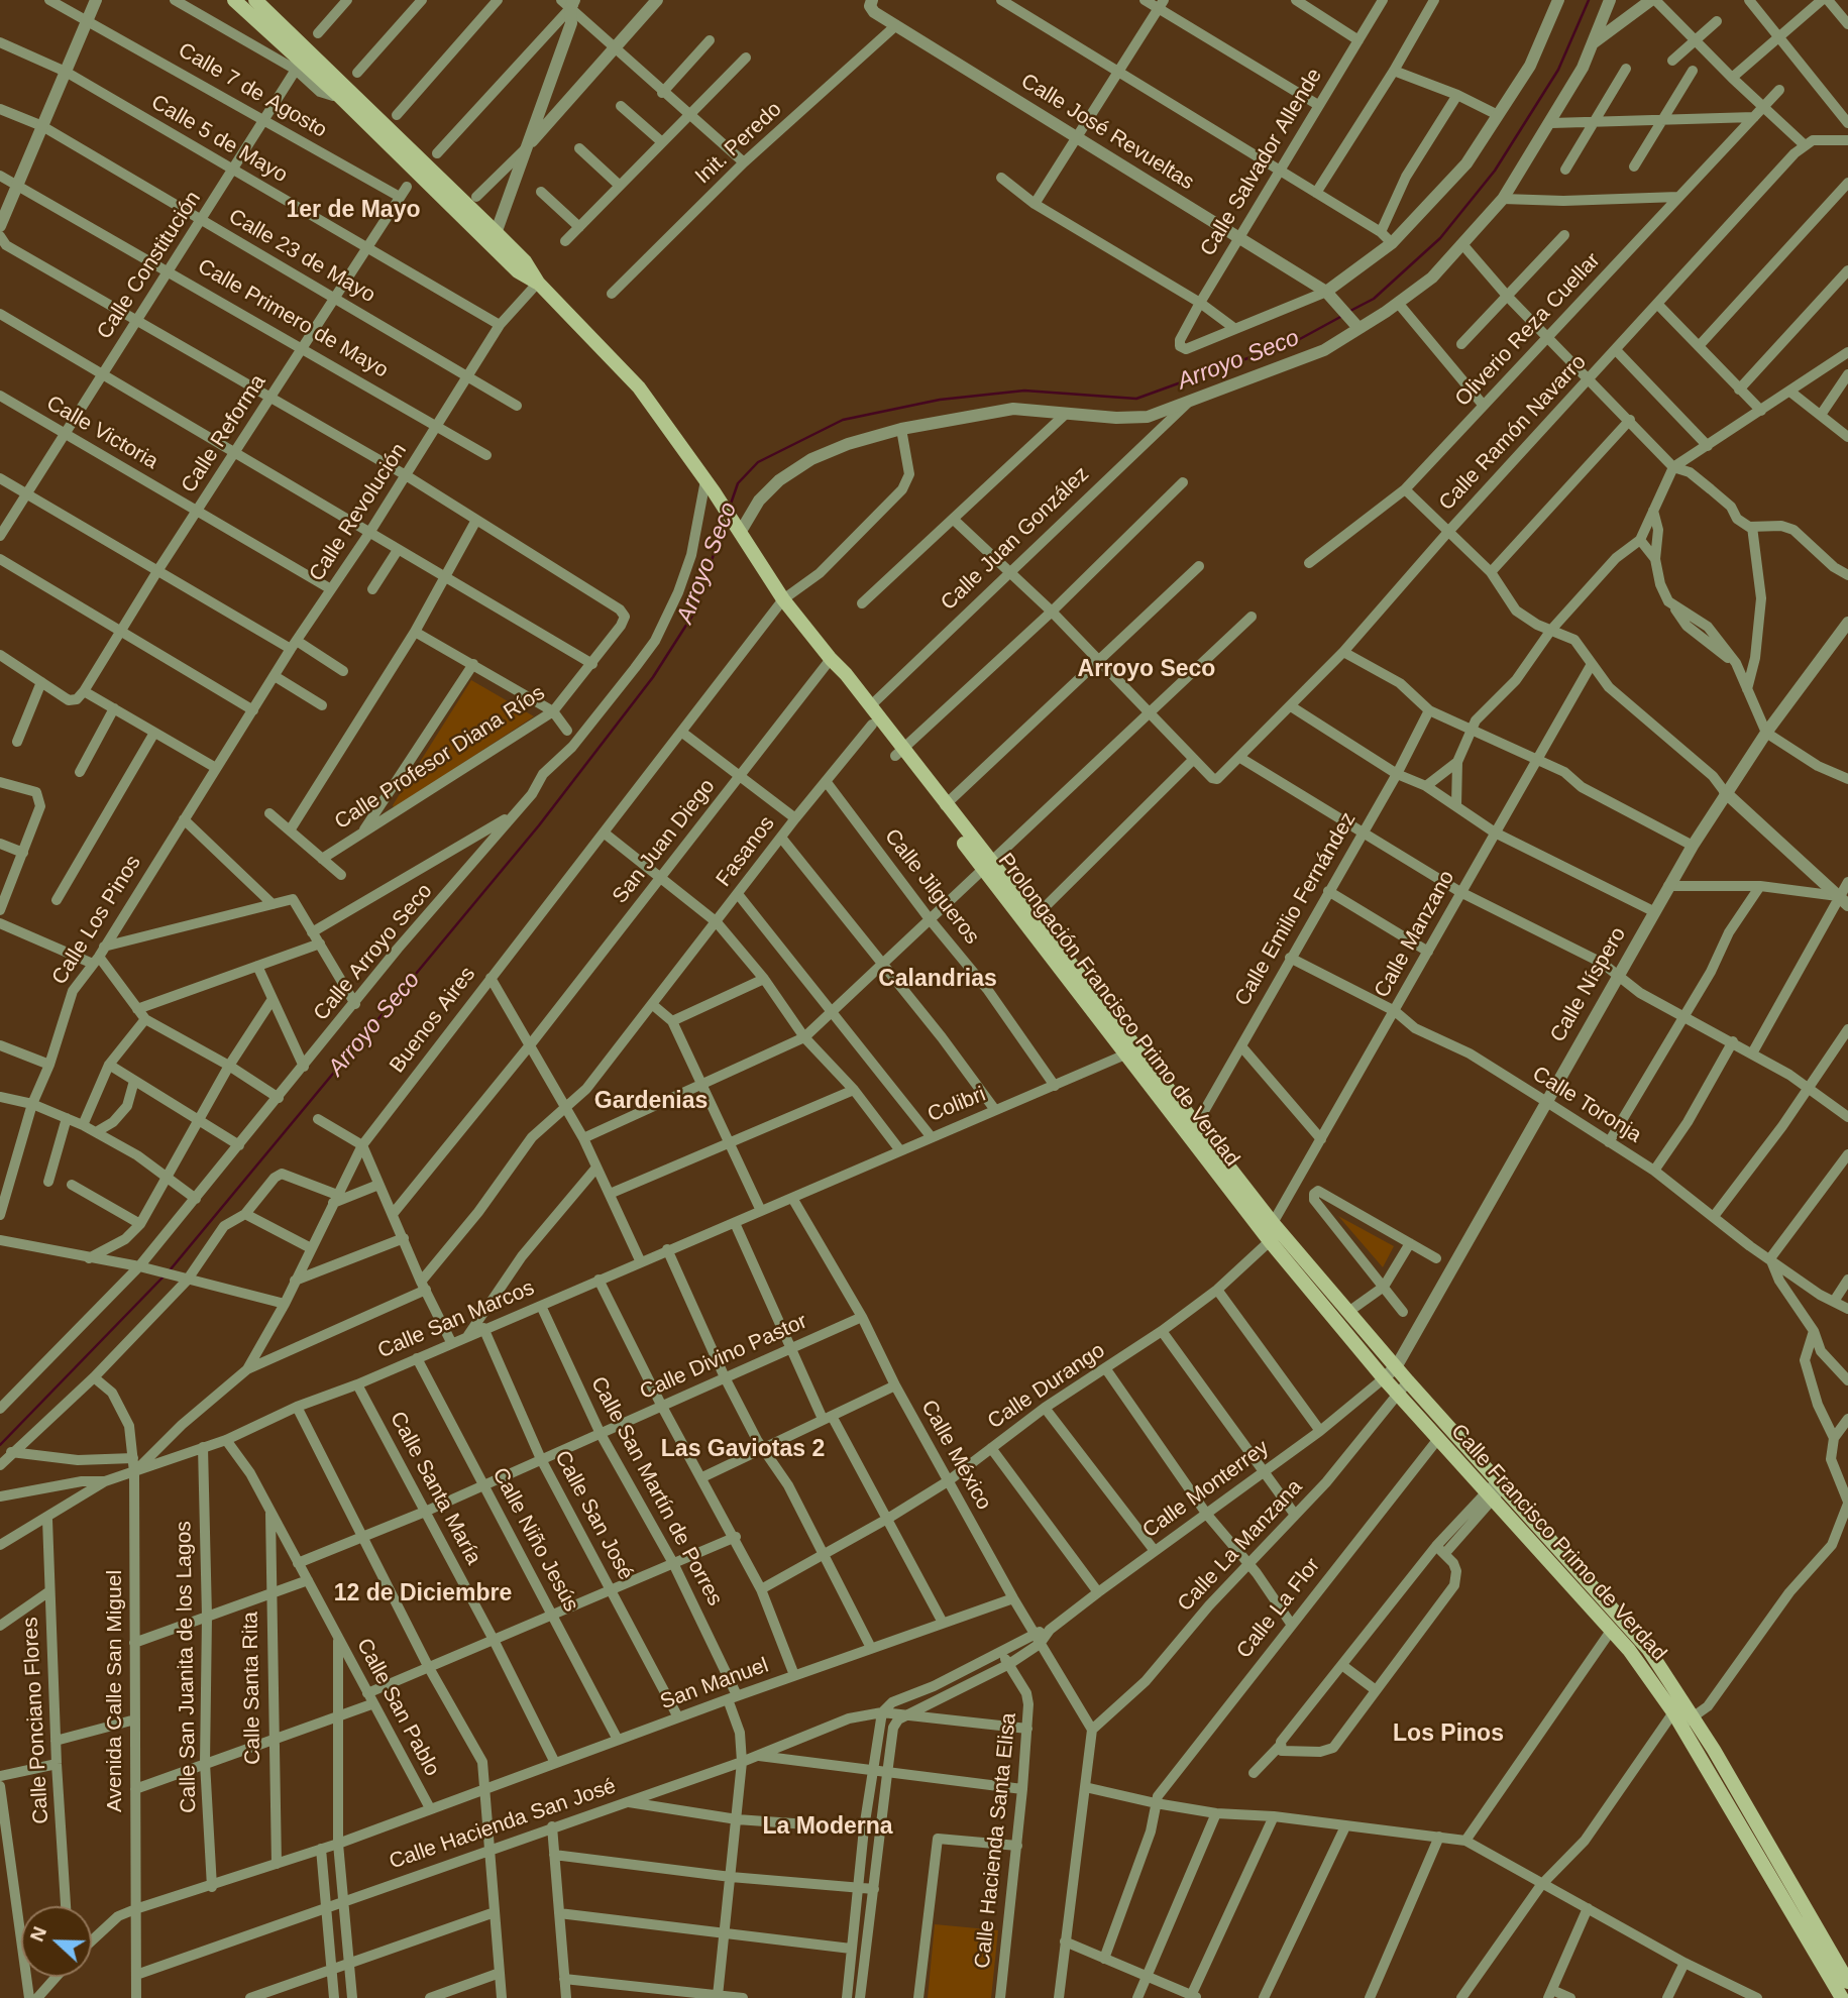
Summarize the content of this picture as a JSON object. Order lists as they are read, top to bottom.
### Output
{
  "streets": {
    "main road": ["Prolongación Francisco Primo de Verdad", "Calle Francisco Primo de Verdad"],
    "street": [
      "Calle 7 de Agosto",
      "Calle José Revueltas",
      "Calle 5 de Mayo",
      "Init. Peredo",
      "Calle Salvador Allende",
      "Calle 23 de Mayo",
      "Calle Constitución",
      "Calle Primero de Mayo",
      "Oliverio Reza Cuellar",
      "Calle Victoria",
      "Calle Ramón Navarro",
      "Calle Reforma",
      "Calle Revolución",
      "Calle Juan González",
      "Calle Profesor Diana Ríos",
      "San Juan Diego",
      "Fasanos",
      "Calle Jilgueros",
      "Calle Emilio Fernández",
      "Calle Los Pinos",
      "Calle Manzano",
      "Calle Arroyo Seco",
      "Calle Níspero",
      "Buenos Aires",
      "Colibri",
      "Calle Toronja",
      "Calle San Marcos",
      "Calle Divino Pastor",
      "Calle Durango",
      "Calle México",
      "Calle Santa María",
      "Calle Monterrey",
      "Calle San Martín de Porres",
      "Calle San José",
      "Calle Niño Jesús",
      "Calle La Manzana",
      "Calle La Flor",
      "Calle San Juanita de los Lagos",
      "San Manuel",
      "Calle Santa Rita",
      "Avenida Calle San Miguel",
      "Calle San Pablo",
      "Calle Ponciano Flores",
      "Calle Hacienda San José",
      "Calle Hacienda Santa Elisa"
    ]
  },
  "crossings": [
    ["Calle 7 de Agosto", "Calle Constitución"],
    ["Calle 7 de Agosto", "Calle Reforma"],
    ["Calle José Revueltas", "Init. Peredo"],
    ["Calle José Revueltas", "Calle Salvador Allende"],
    ["Calle 5 de Mayo", "Calle Constitución"],
    ["Calle 5 de Mayo", "Calle Reforma"],
    ["Calle 5 de Mayo", "Calle Revolución"],
    ["Calle 23 de Mayo", "Calle Constitución"],
    ["Calle 23 de Mayo", "Calle Reforma"],
    ["Calle 23 de Mayo", "Calle Revolución"],
    ["Calle Constitución", "Calle Primero de Mayo"],
    ["Calle Constitución", "Calle Victoria"],
    ["Calle Primero de Mayo", "Calle Reforma"],
    ["Calle Primero de Mayo", "Calle Revolución"],
    ["Calle Victoria", "Calle Reforma"],
    ["Calle Victoria", "Calle Revolución"],
    ["Calle Revolución", "Calle Los Pinos"],
    ["Calle Juan González", "Prolongación Francisco Primo de Verdad"],
    ["San Juan Diego", "Prolongación Francisco Primo de Verdad"],
    ["Fasanos", "Calle Jilgueros"],
    ["Fasanos", "Prolongación Francisco Primo de Verdad"],
    ["Calle Jilgueros", "Colibri"],
    ["Calle Emilio Fernández", "Prolongación Francisco Primo de Verdad"],
    ["Calle Emilio Fernández", "Calle Toronja"],
    ["Calle Manzano", "Prolongación Francisco Primo de Verdad"],
    ["Calle Manzano", "Calle Toronja"],
    ["Calle Arroyo Seco", "Prolongación Francisco Primo de Verdad"],
    ["Calle Níspero", "Prolongación Francisco Primo de Verdad"],
    ["Calle Níspero", "Calle Toronja"],
    ["Calle Níspero", "Calle Monterrey"],
    ["Calle Níspero", "Calle Francisco Primo de Verdad"],
    ["Prolongación Francisco Primo de Verdad", "Buenos Aires"],
    ["Prolongación Francisco Primo de Verdad", "Colibri"],
    ["Prolongación Francisco Primo de Verdad", "Calle Durango"],
    ["Prolongación Francisco Primo de Verdad", "Calle Monterrey"],
    ["Prolongación Francisco Primo de Verdad", "Calle Francisco Primo de Verdad"],
    ["Buenos Aires", "Calle San Marcos"],
    ["Buenos Aires", "Avenida Calle San Miguel"],
    ["Colibri", "Calle San Marcos"],
    ["Colibri", "Calle México"],
    ["Calle San Marcos", "Calle México"],
    ["Calle San Marcos", "Calle Santa María"],
    ["Calle San Marcos", "Calle San Martín de Porres"],
    ["Calle San Marcos", "Calle San José"],
    ["Calle San Marcos", "Calle Niño Jesús"],
    ["Calle San Marcos", "Calle San Juanita de los Lagos"],
    ["Calle San Marcos", "Avenida Calle San Miguel"],
    ["Calle San Marcos", "Calle San Pablo"],
    ["Calle Divino Pastor", "Calle México"],
    ["Calle Divino Pastor", "Calle Santa María"],
    ["Calle Divino Pastor", "Calle San Martín de Porres"],
    ["Calle Divino Pastor", "Calle San José"],
    ["Calle Divino Pastor", "Calle Niño Jesús"],
    ["Calle Divino Pastor", "Calle San Pablo"],
    ["Calle Durango", "Calle México"],
    ["Calle México", "Calle Monterrey"],
    ["Calle México", "Calle La Manzana"],
    ["Calle México", "San Manuel"],
    ["Calle México", "Calle Hacienda San José"],
    ["Calle Santa María", "San Manuel"],
    ["Calle Monterrey", "Calle Francisco Primo de Verdad"],
    ["Calle Monterrey", "Calle Hacienda San José"],
    ["Calle San Martín de Porres", "San Manuel"],
    ["Calle San Martín de Porres", "Calle Hacienda San José"],
    ["Calle San José", "San Manuel"],
    ["Calle Niño Jesús", "San Manuel"],
    ["Calle Francisco Primo de Verdad", "Calle La Manzana"],
    ["Calle Francisco Primo de Verdad", "Calle La Flor"],
    ["Calle San Juanita de los Lagos", "San Manuel"],
    ["San Manuel", "Calle Santa Rita"],
    ["San Manuel", "Avenida Calle San Miguel"],
    ["San Manuel", "Calle San Pablo"],
    ["Calle Santa Rita", "Calle San Pablo"],
    ["Avenida Calle San Miguel", "Calle Hacienda San José"],
    ["Calle Hacienda San José", "Calle Hacienda Santa Elisa"]
  ],
  "districts": [
    "1er de Mayo",
    "Arroyo Seco",
    "Calandrias",
    "Gardenias",
    "Las Gaviotas 2",
    "12 de Diciembre",
    "Los Pinos",
    "La Moderna"
  ],
  "water": ["Arroyo Seco"],
  "north": "left"
}
